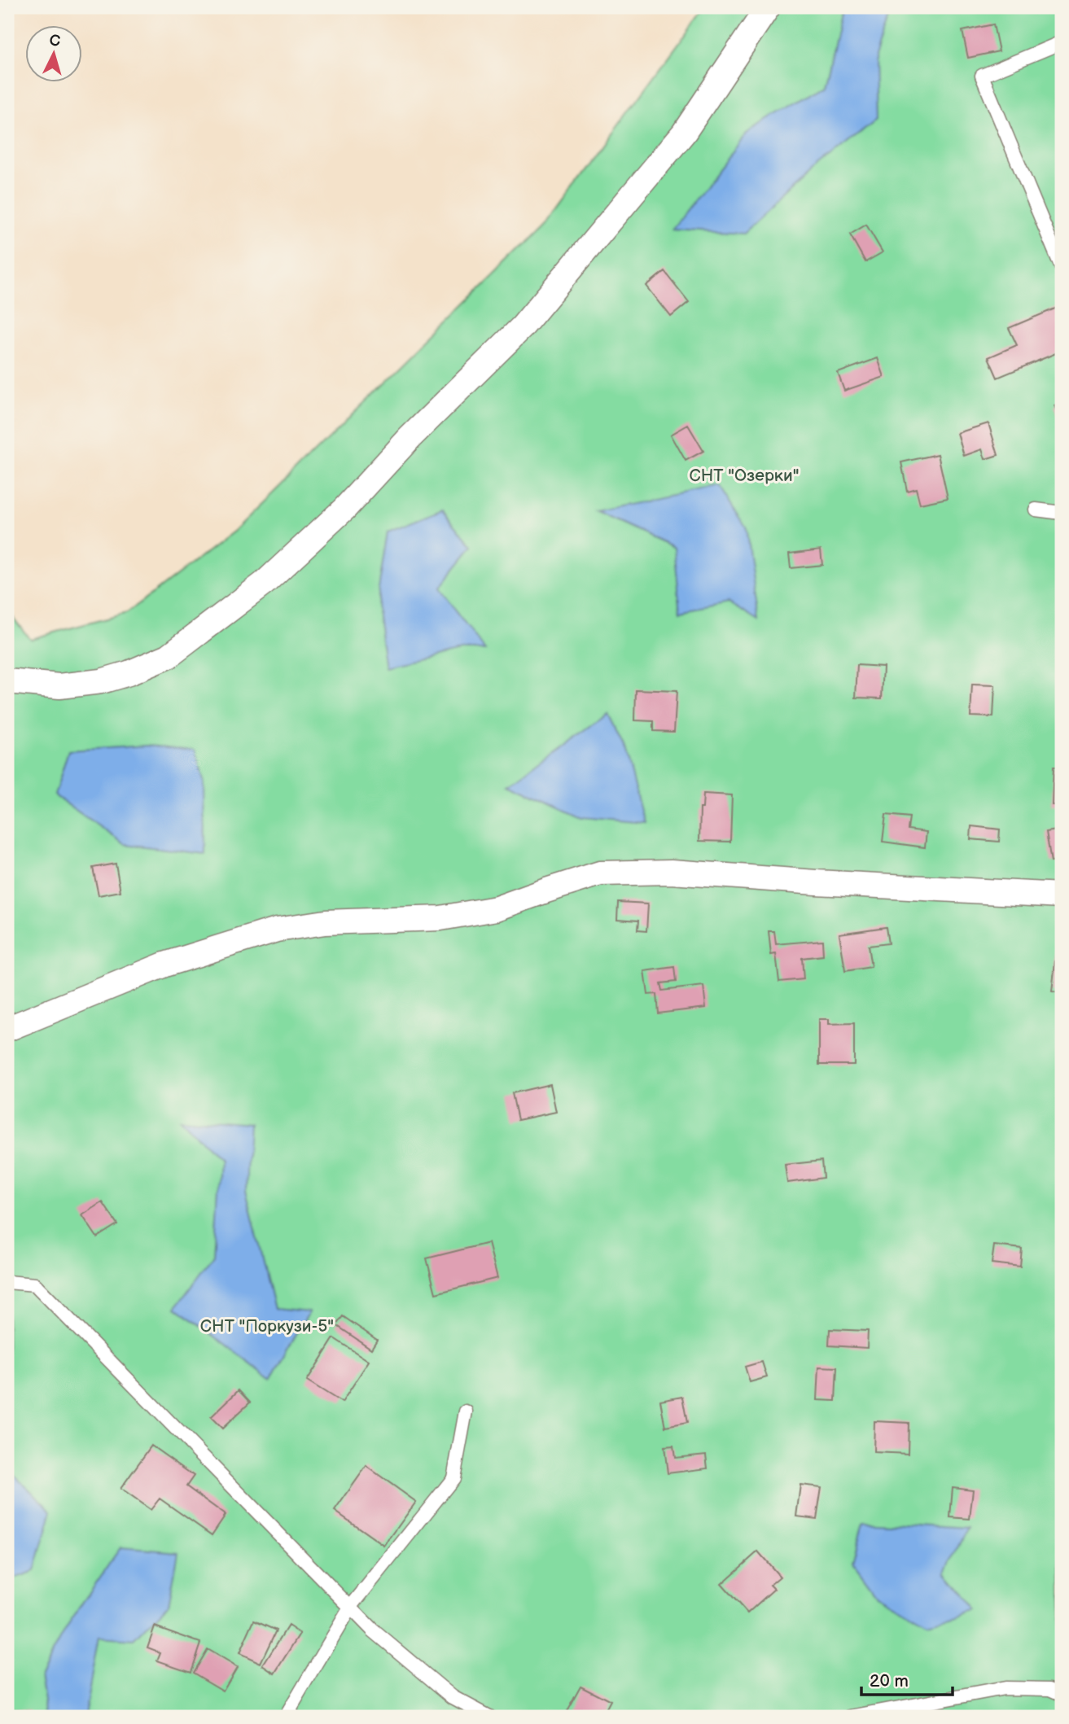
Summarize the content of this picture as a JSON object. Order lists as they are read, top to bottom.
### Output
{
  "parks": ["СНТ \"Озерки\"", "СНТ \"Поркузи-5\""],
  "scale_bar": "20 m",
  "north": "top"
}
